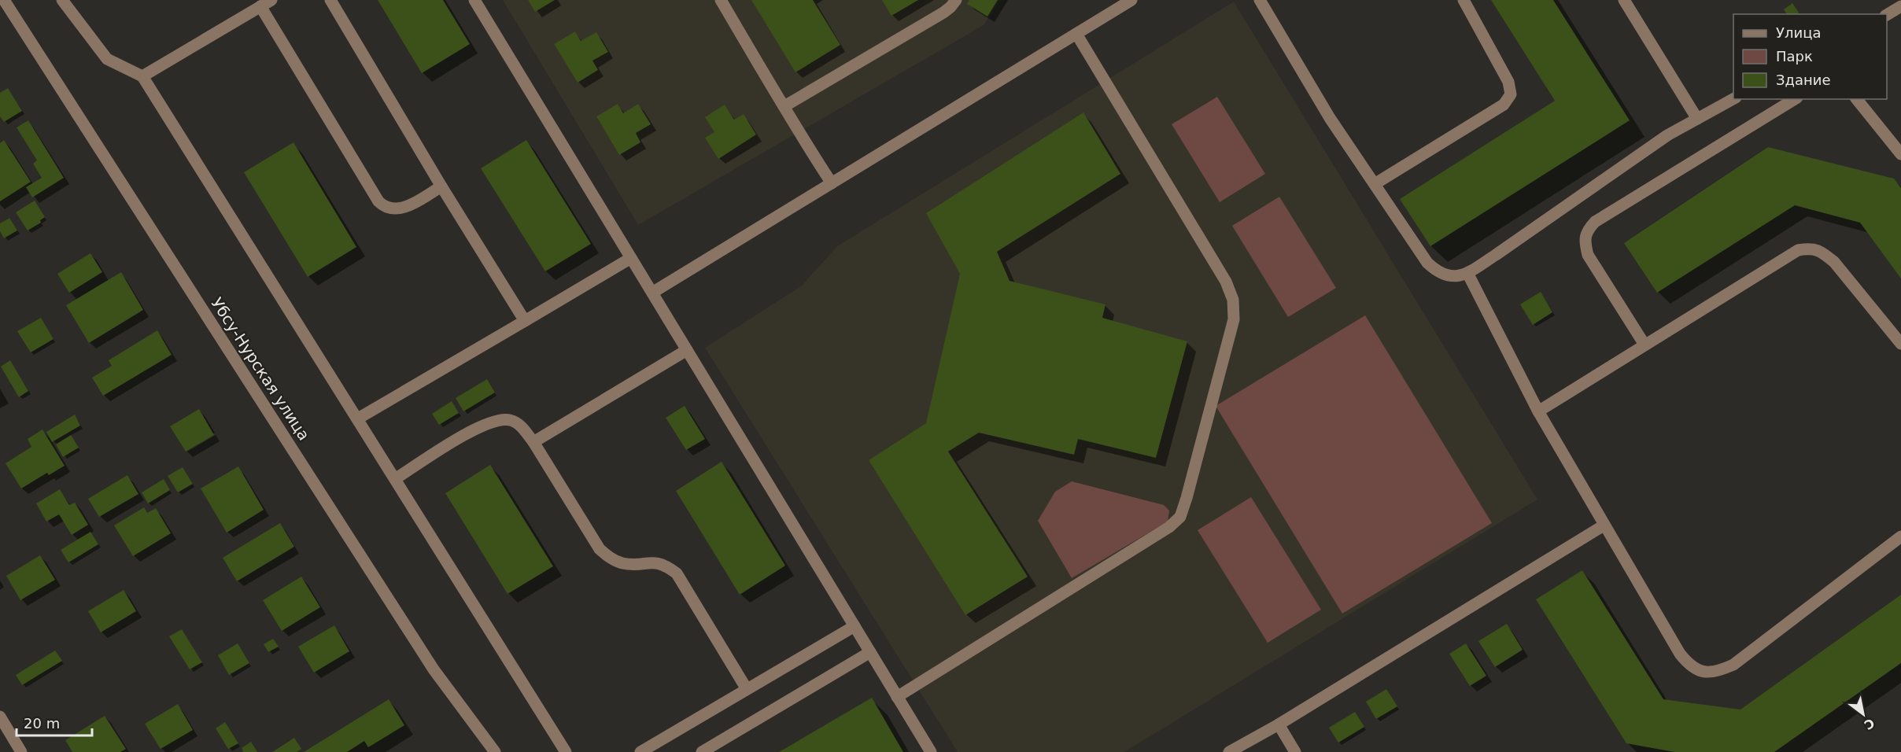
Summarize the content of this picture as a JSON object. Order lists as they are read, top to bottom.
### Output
{
  "streets": {
    "street": ["Убсу-Нурская улица"]
  },
  "legend": ["Улица", "Парк", "Здание"],
  "scale_bar": "20 m",
  "north": "bottom right"
}
